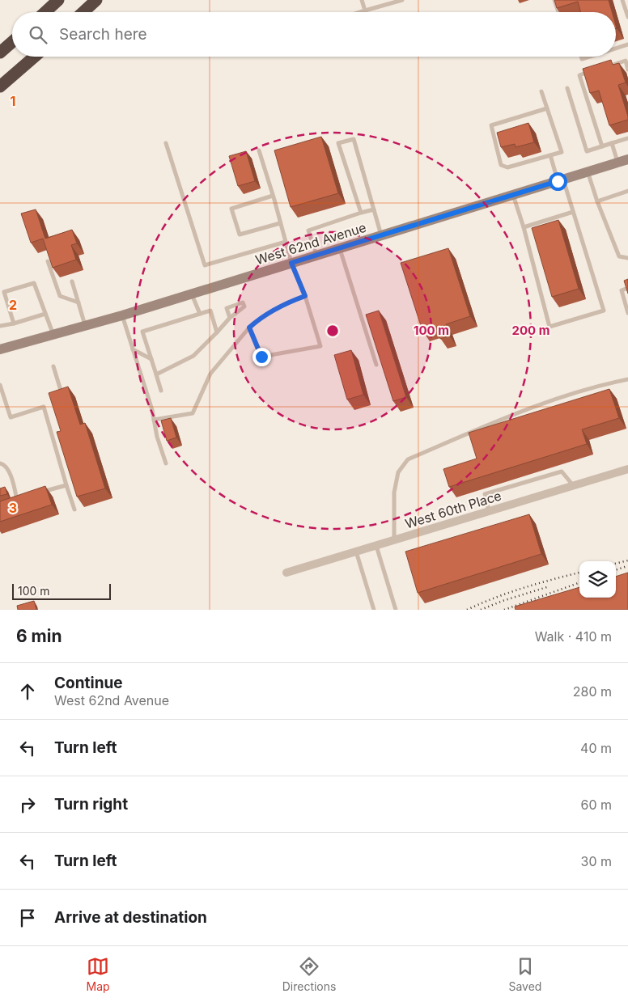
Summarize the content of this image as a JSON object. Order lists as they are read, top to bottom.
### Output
{
  "streets": {
    "street": ["West 62nd Avenue", "West 60th Place"]
  },
  "scale_bar": "100 m",
  "page": {
    "search": "Search here",
    "scale": "100 m",
    "heading": ["6 min", "Walk · 410 m"],
    "list": [
      ["Continue", "West 62nd Avenue", "280 m"],
      ["Turn left", "40 m"],
      ["Turn right", "60 m"],
      ["Turn left", "30 m"],
      "Arrive at destination"
    ],
    "nav": ["Map", "Directions", "Saved"]
  },
  "grid": {
    "rows": ["1", "2", "3"]
  },
  "rings": ["100 m", "200 m"]
}
